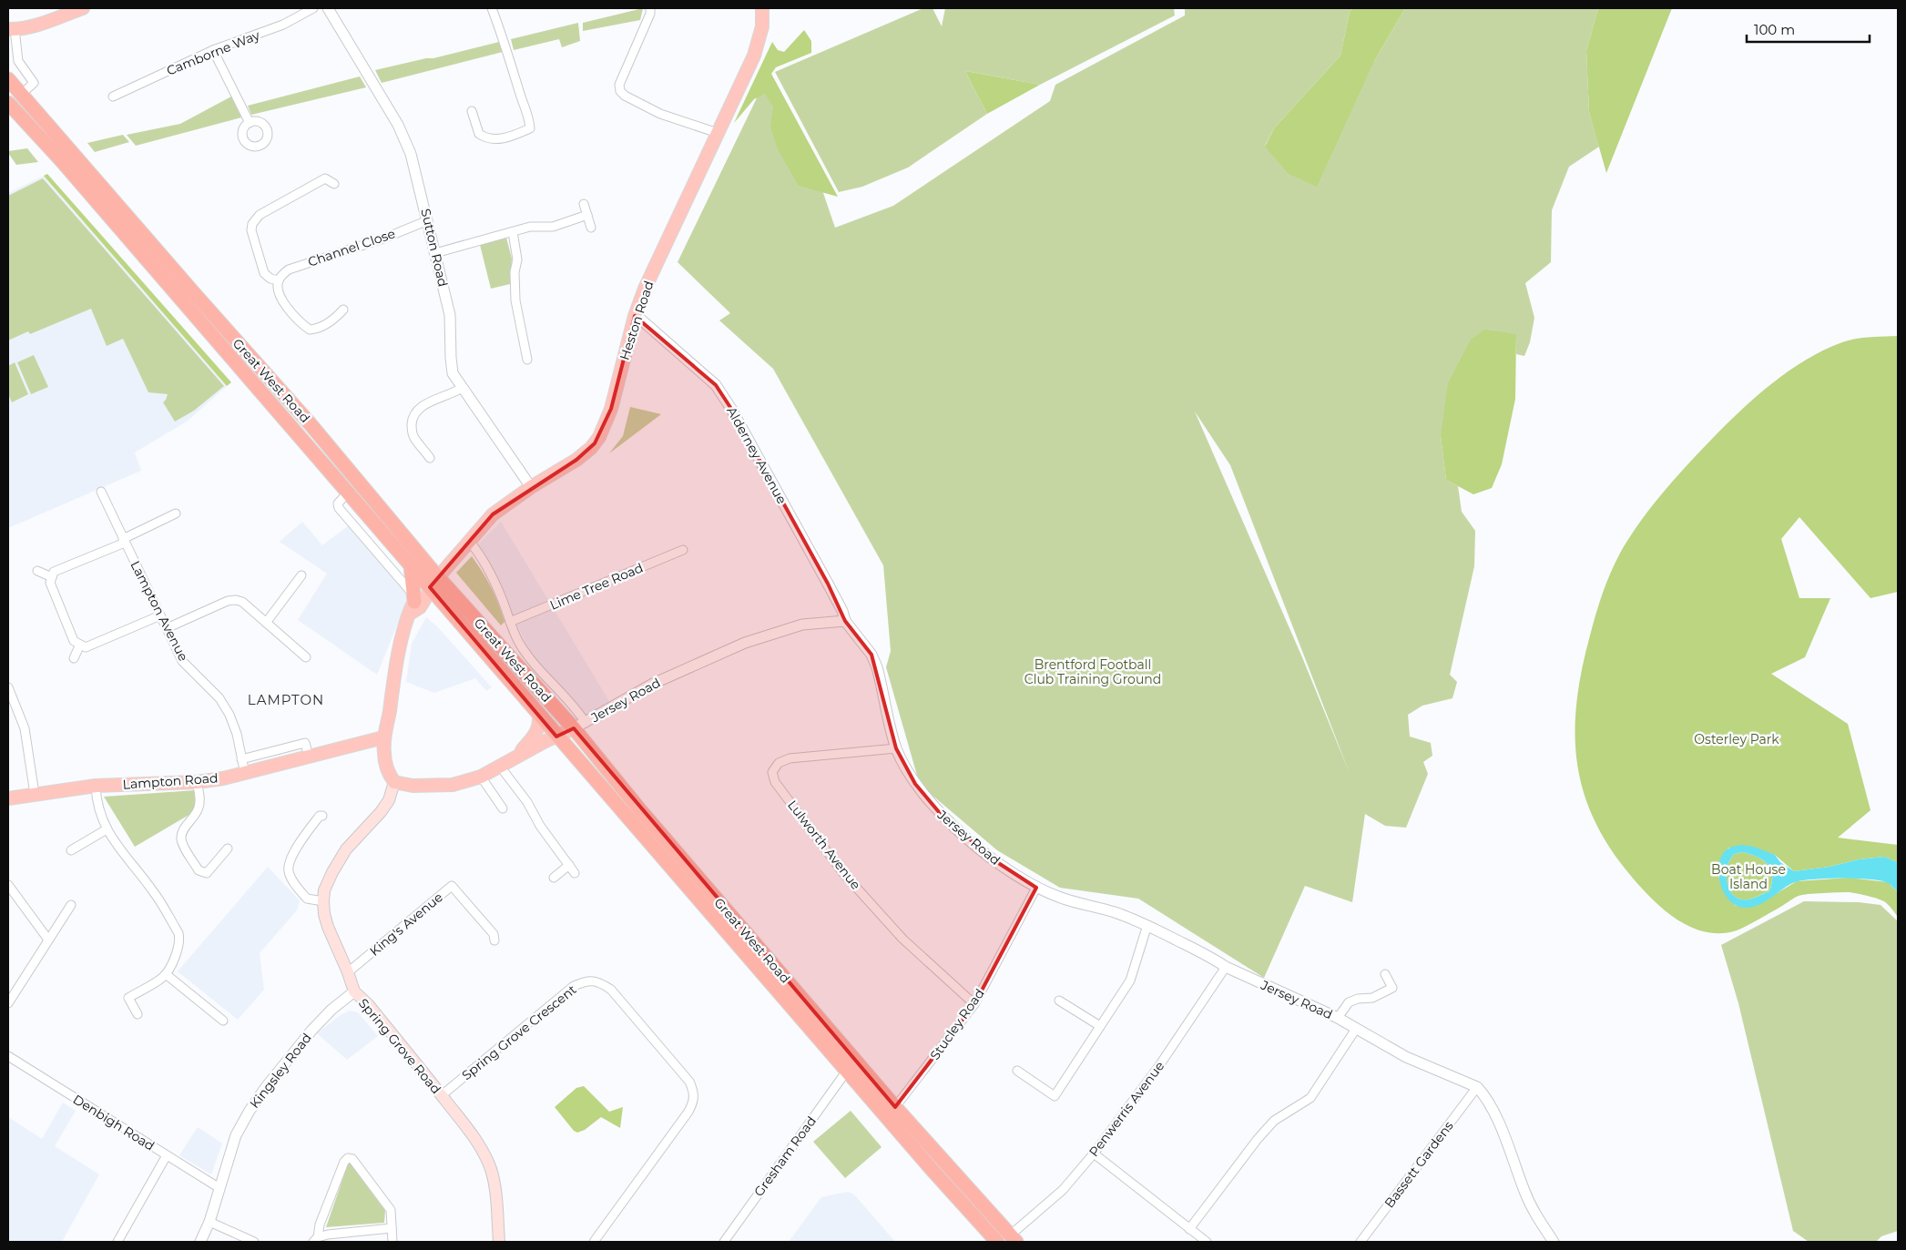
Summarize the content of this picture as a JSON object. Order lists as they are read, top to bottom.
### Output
{
  "streets": {
    "highway": ["Great West Road"],
    "main road": [
      "Heston Road",
      "Jersey Road",
      "Lampton Road",
      "Spring Grove Road"
    ],
    "street": [
      "Camborne Way",
      "Channel Close",
      "Sutton Road",
      "Alderney Avenue",
      "Lime Tree Road",
      "Lampton Avenue",
      "Lulworth Avenue",
      "King's Avenue",
      "Stucley Road",
      "Spring Grove Crescent",
      "Kingsley Road",
      "Penwerris Avenue",
      "Denbigh Road",
      "Gresham Road",
      "Bassett Gardens"
    ]
  },
  "crossings": [
    ["Channel Close", "Sutton Road"],
    ["Sutton Road", "Heston Road"],
    ["Heston Road", "Great West Road"],
    ["Heston Road", "Alderney Avenue"],
    ["Great West Road", "Jersey Road"],
    ["Great West Road", "Stucley Road"],
    ["Great West Road", "Penwerris Avenue"],
    ["Great West Road", "Gresham Road"],
    ["Alderney Avenue", "Jersey Road"],
    ["Lampton Avenue", "Lampton Road"],
    ["Jersey Road", "Lulworth Avenue"],
    ["Jersey Road", "Stucley Road"],
    ["Jersey Road", "Spring Grove Road"],
    ["Jersey Road", "Penwerris Avenue"],
    ["Jersey Road", "Bassett Gardens"],
    ["Lulworth Avenue", "Stucley Road"],
    ["King's Avenue", "Spring Grove Road"],
    ["Spring Grove Crescent", "Spring Grove Road"],
    ["Spring Grove Road", "Kingsley Road"],
    ["Kingsley Road", "Denbigh Road"]
  ],
  "districts": ["LAMPTON"],
  "parks": ["Brentford Football Club Training Ground", "Osterley Park", "Boat House Island"],
  "scale_bar": "100 m"
}
